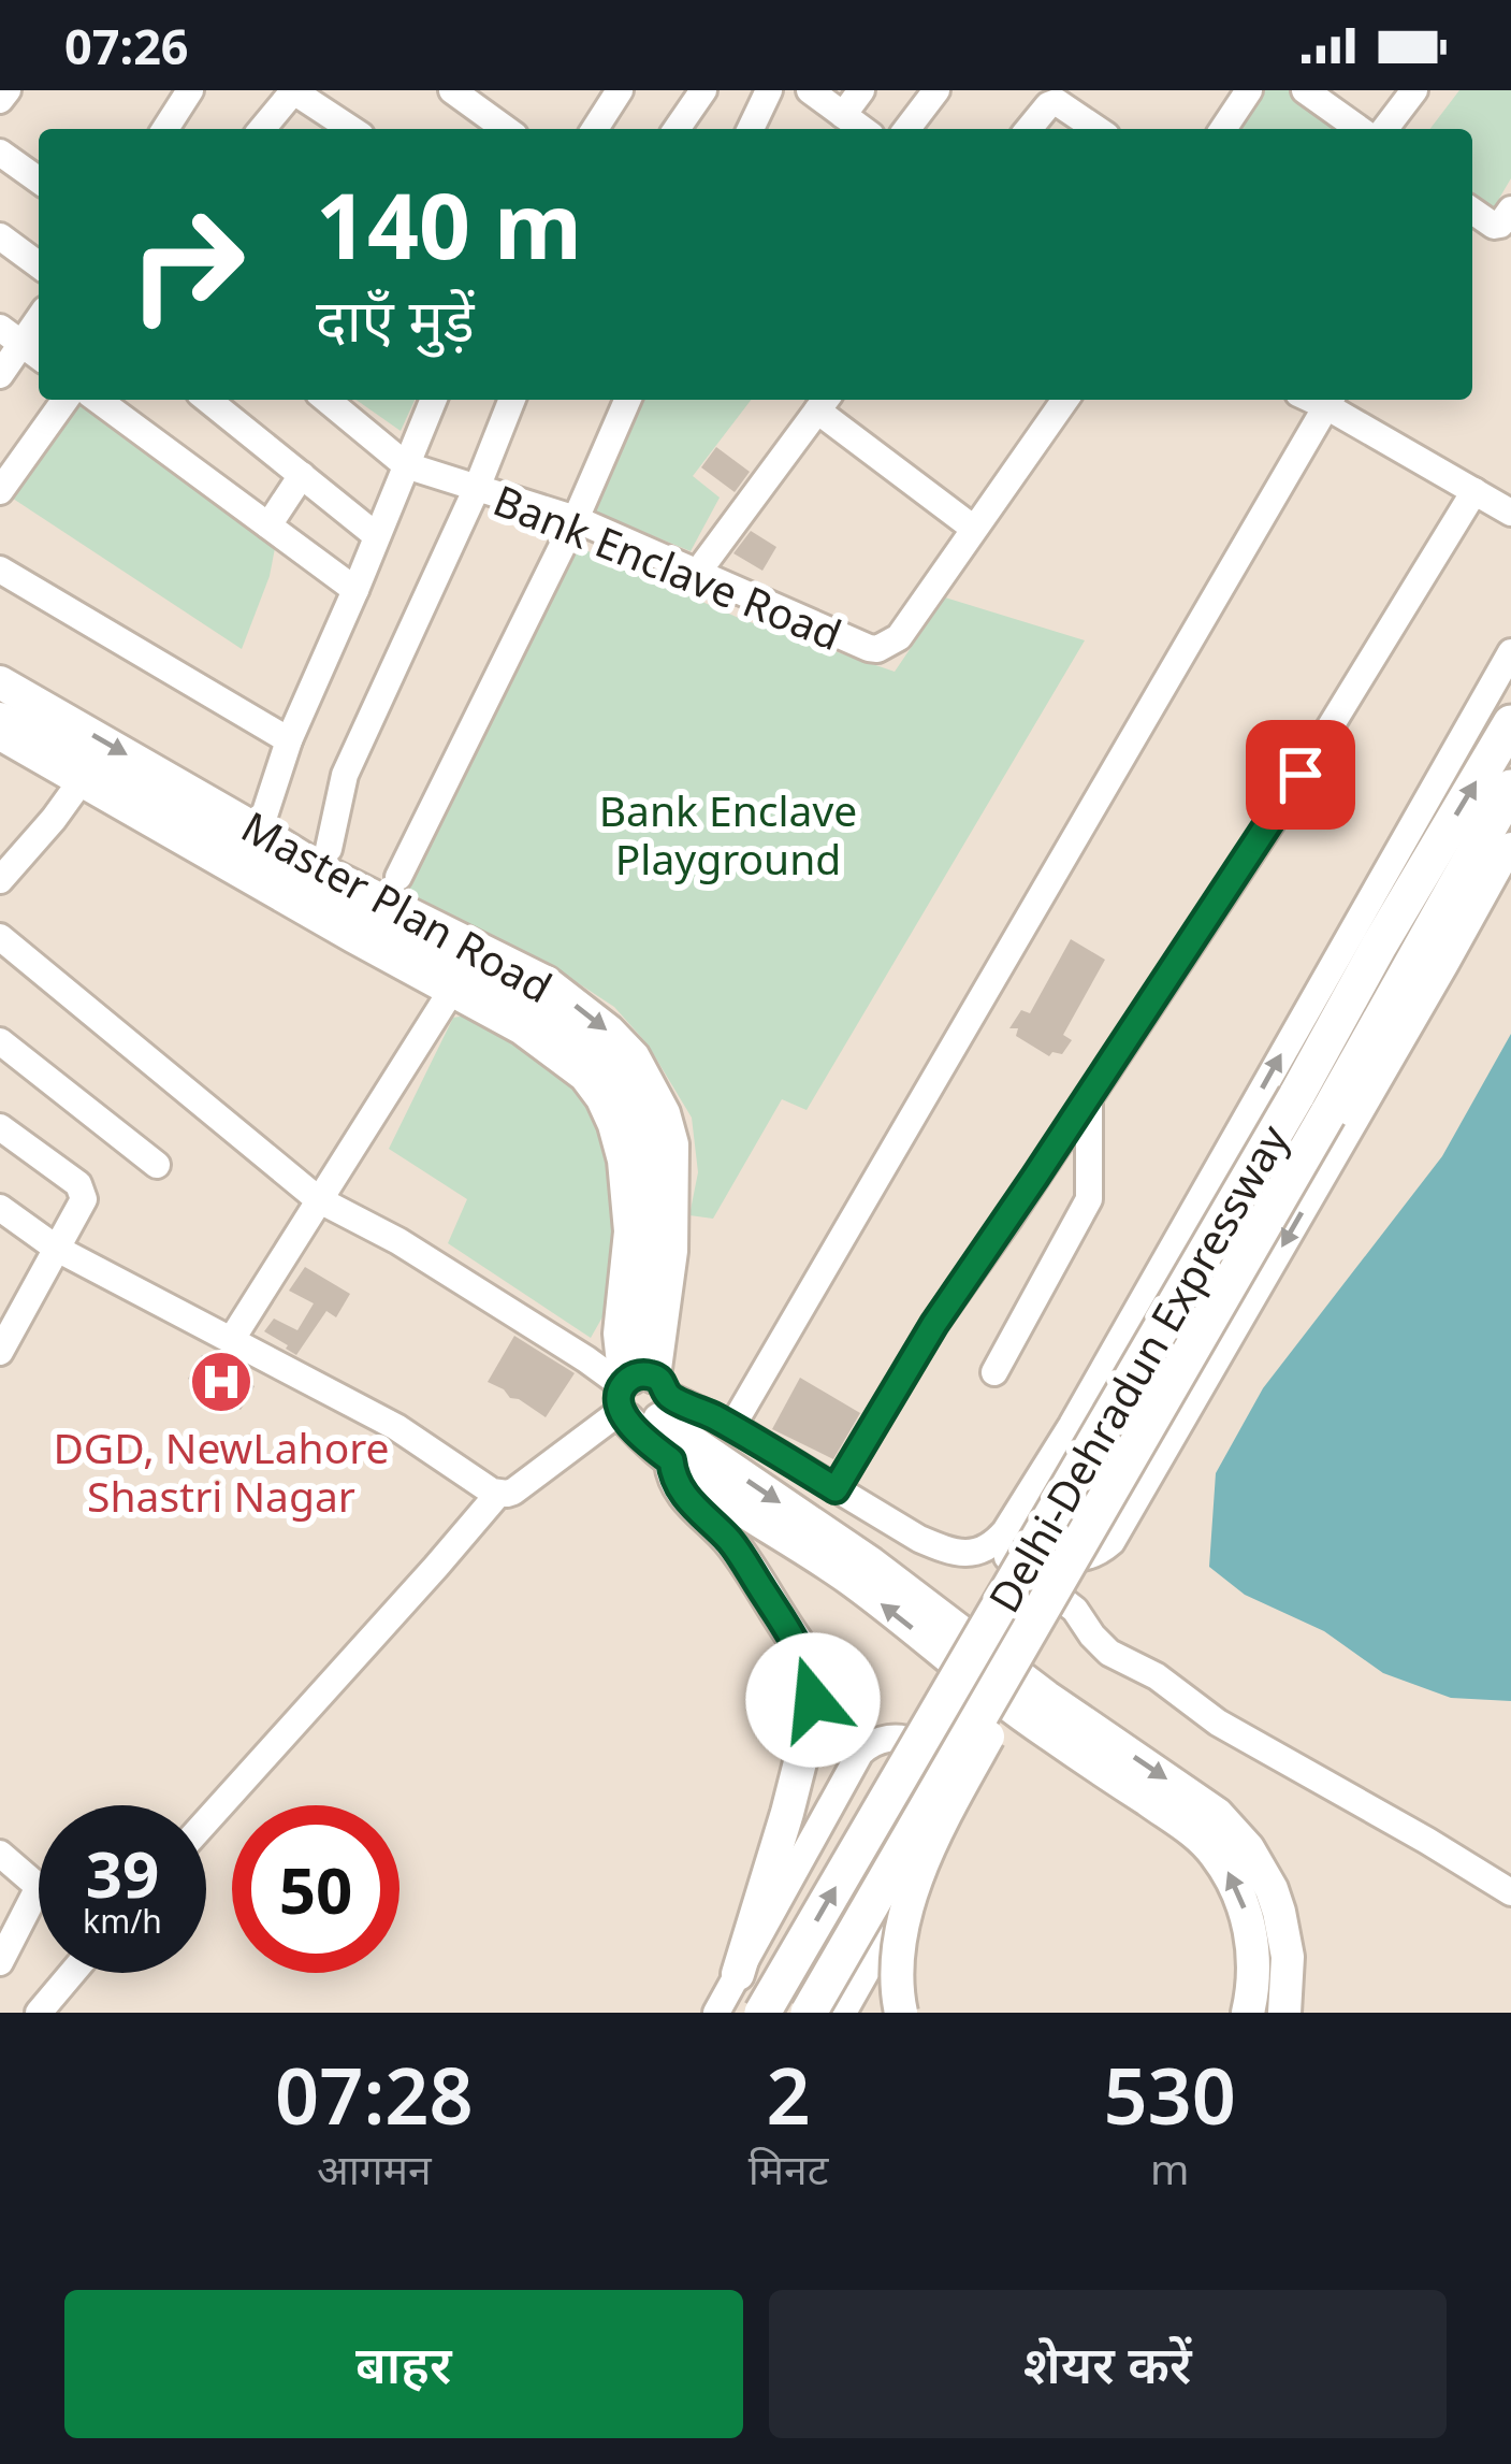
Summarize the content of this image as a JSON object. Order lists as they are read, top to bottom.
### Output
{
  "streets": {
    "highway": ["Delhi-Dehradun Expressway"],
    "main road": ["Master Plan Road"],
    "street": ["Bank Enclave Road"]
  },
  "parks": ["Bank Enclave Playground"],
  "places": {
    "hospital": ["DGD, NewLahore Shastri Nagar"]
  },
  "page": {
    "status": "07:26",
    "turn": ["140 m", "दाएँ मुड़ें"],
    "speed": "39 km/h",
    "limit": "50",
    "eta": [
      "07:28",
      "आगमन",
      "2",
      "मिनट",
      "530",
      "m"
    ],
    "buttons": ["बाहर", "शेयर करें"]
  }
}
